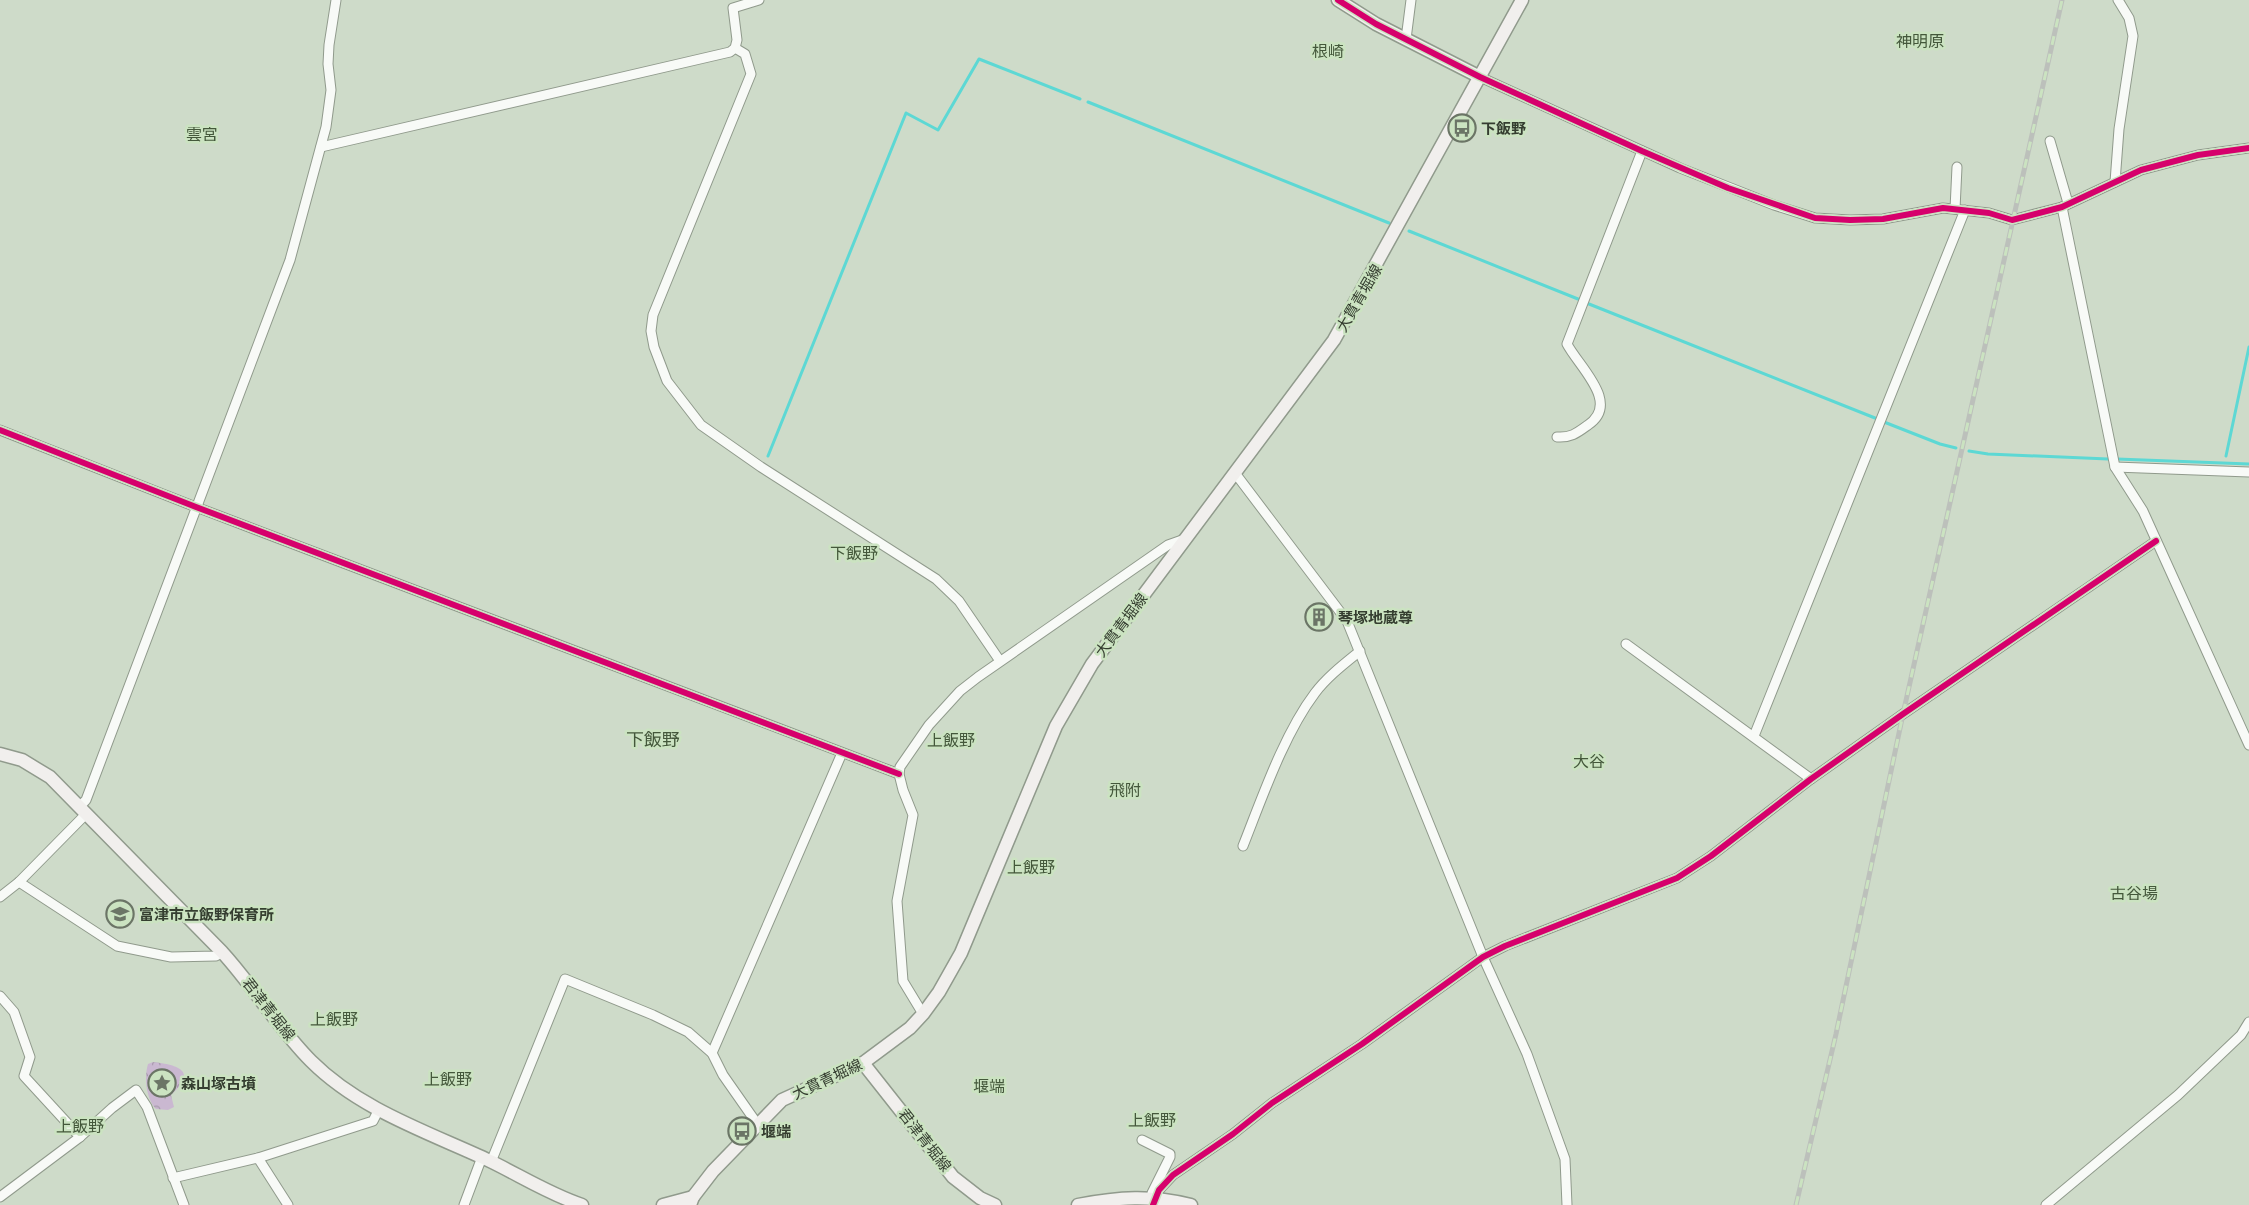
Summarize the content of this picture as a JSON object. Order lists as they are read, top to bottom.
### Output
{
  "streets": {
    "main road": ["大貫青堀線", "君津青堀線"]
  },
  "crossings": [
    ["大貫青堀線", "君津青堀線"]
  ],
  "districts": [
    "神明原",
    "根崎",
    "雲宮",
    "下飯野",
    "下飯野",
    "上飯野",
    "大谷",
    "飛附",
    "上飯野",
    "古谷場",
    "上飯野",
    "上飯野",
    "堰端",
    "上飯野",
    "上飯野"
  ],
  "places": {
    "bus stop": ["下飯野", "堰端"],
    "building": ["琴塚地蔵尊"],
    "school or university": ["富津市立飯野保育所"],
    "place": ["森山塚古墳"]
  }
}
